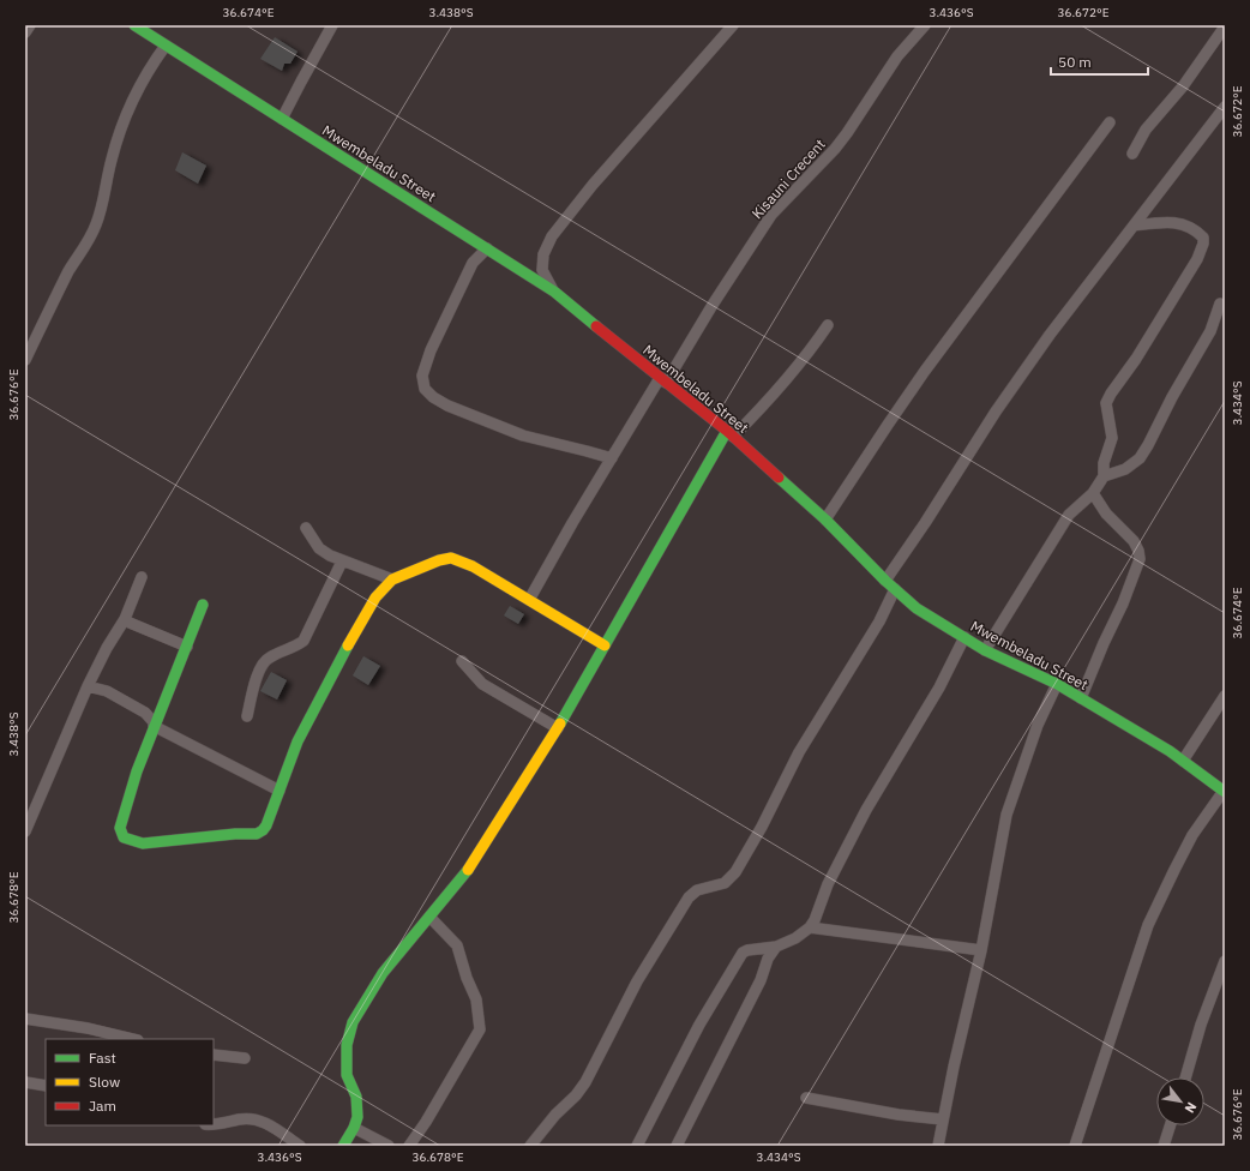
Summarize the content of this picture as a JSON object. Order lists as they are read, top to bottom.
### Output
{
  "streets": {
    "street": ["Mwembeladu Street", "Kisauni Crecent"]
  },
  "crossings": [
    ["Mwembeladu Street", "Kisauni Crecent"]
  ],
  "legend": ["Fast", "Slow", "Jam"],
  "scale_bar": "50 m",
  "north": "bottom right",
  "coordinates": [
    "36.674°E",
    "3.438°S",
    "3.436°S",
    "36.672°E",
    "36.676°E",
    "3.434°S",
    "36.678°E"
  ]
}
